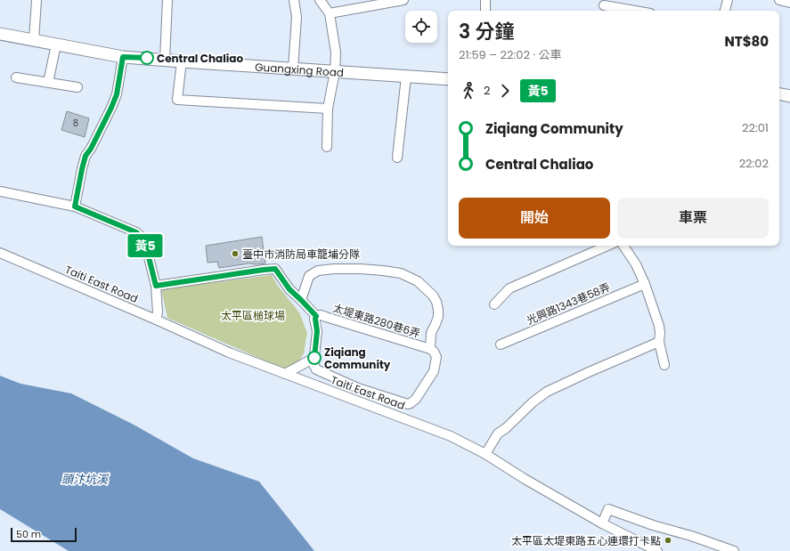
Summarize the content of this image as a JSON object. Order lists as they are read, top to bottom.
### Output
{
  "streets": {
    "main road": ["Guangxing Road"],
    "street": ["Taiti East Road", "光興路1343巷58弄", "太堤東路280巷6弄"]
  },
  "water": ["頭汴坑溪"],
  "parks": ["太平區槌球場"],
  "places": [
    "Central Chaliao",
    "臺中市消防局車籠埔分隊",
    "Ziqiang Community",
    "太平區太堤東路五心連環打卡點"
  ],
  "lines": ["bus line 黃5"],
  "house_numbers": ["8"],
  "scale_bar": "50 m",
  "page": {
    "on_map": "黃5",
    "heading": ["3 分鐘", "21:59 – 22:02 · 公車", "NT$80"],
    "legs": ["2", "黃5"],
    "list": [
      {
        "name": "Ziqiang Community",
        "value": "22:01"
      },
      {
        "name": "Central Chaliao",
        "value": "22:02"
      }
    ],
    "buttons": ["開始", "車票"],
    "scale": "50 m"
  }
}
